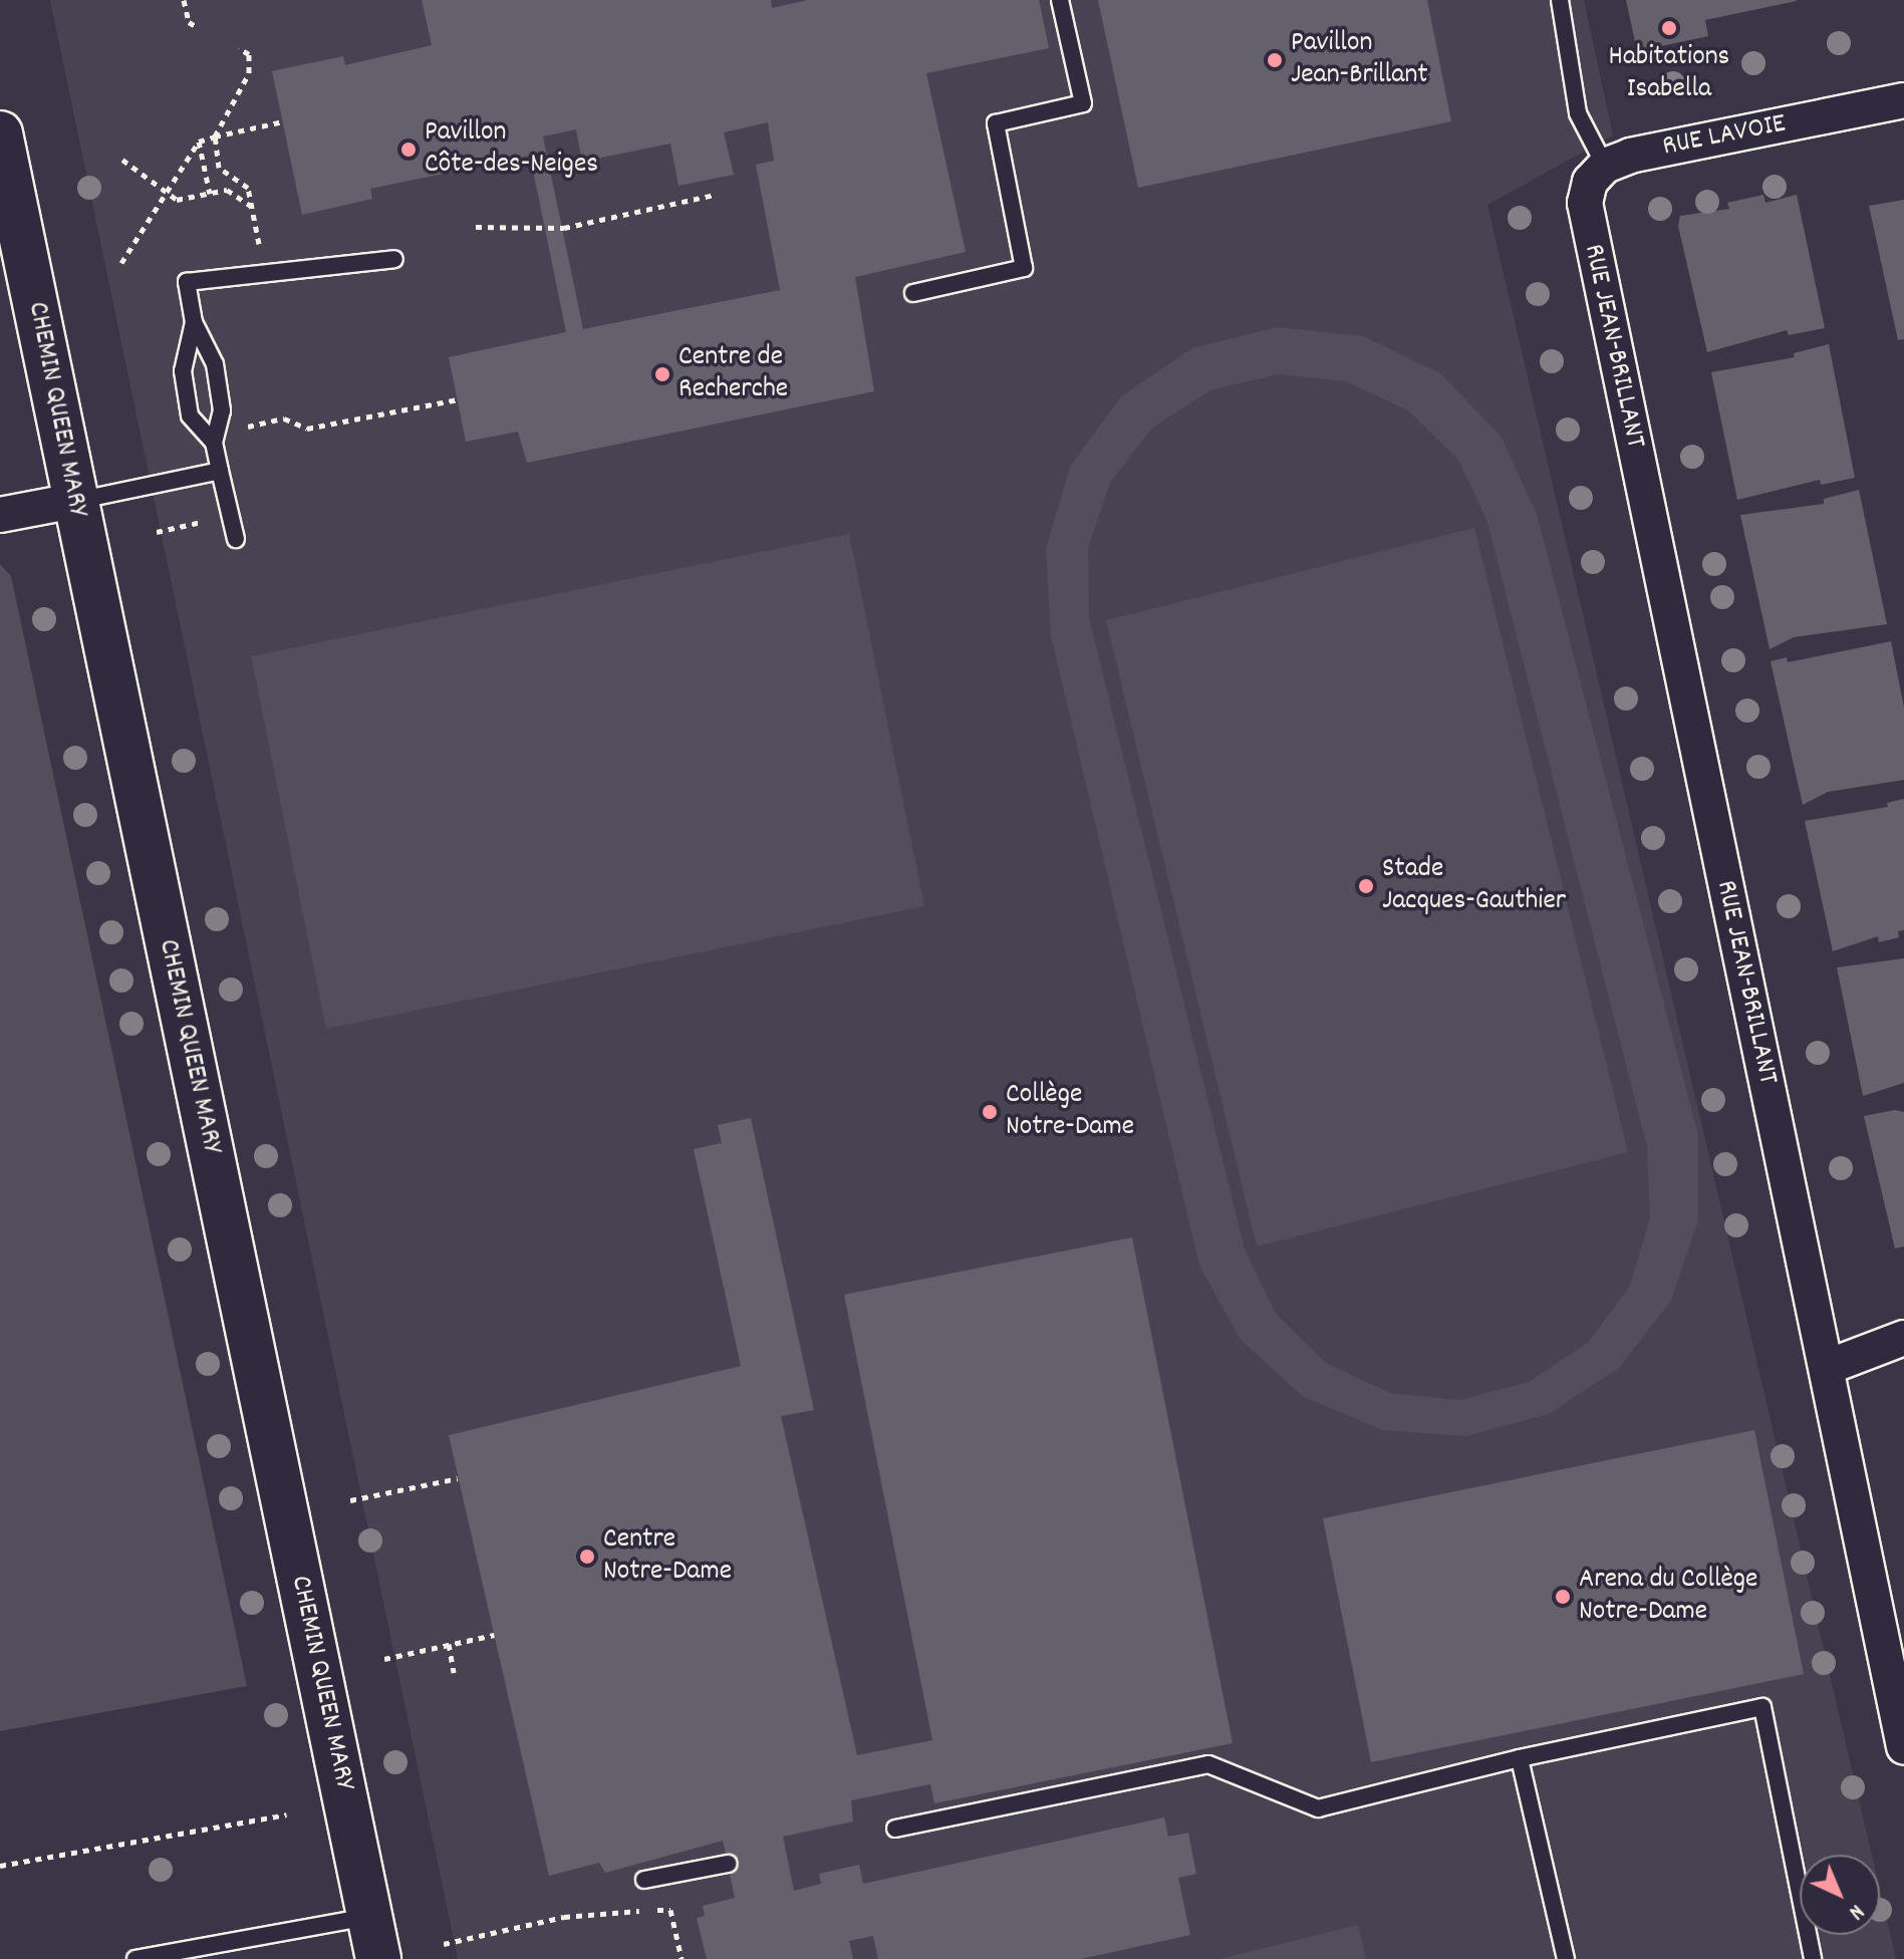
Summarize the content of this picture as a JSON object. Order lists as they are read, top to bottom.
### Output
{
  "streets": {
    "street": ["RUE LAVOIE", "RUE JEAN-BRILLANT", "CHEMIN QUEEN MARY"]
  },
  "crossings": [
    ["RUE LAVOIE", "RUE JEAN-BRILLANT"]
  ],
  "places": [
    "Habitations Isabella",
    "Pavillon Jean-Brillant",
    "Pavillon Côte-des-Neiges",
    "Centre de Recherche",
    "Stade Jacques-Gauthier",
    "Collège Notre-Dame",
    "Centre Notre-Dame",
    "Arena du Collège Notre-Dame"
  ],
  "north": "bottom right"
}
